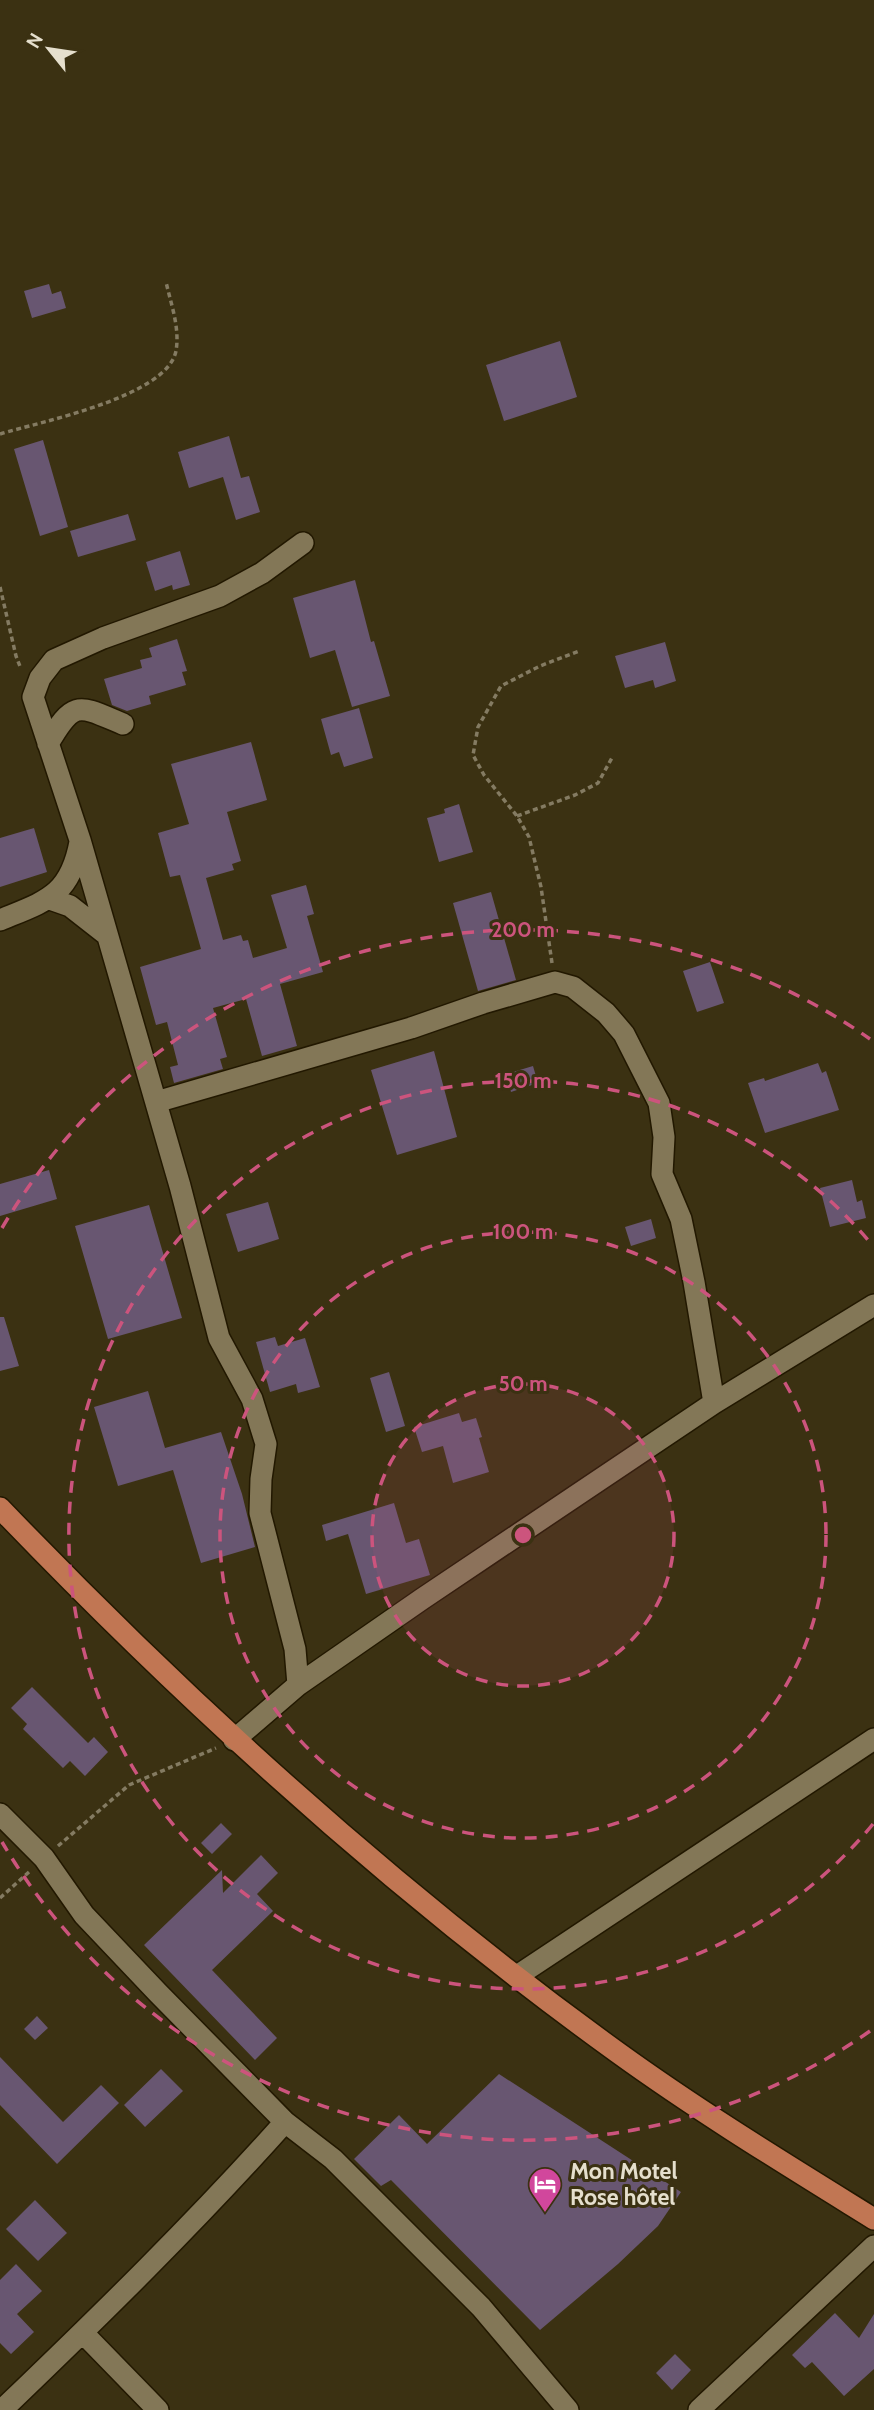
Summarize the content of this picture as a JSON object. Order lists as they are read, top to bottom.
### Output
{
  "places": {
    "hotel": ["Mon Motel Rose hôtel"]
  },
  "north": "top left",
  "rings": [
    "200 m",
    "150 m",
    "100 m",
    "50 m"
  ]
}
